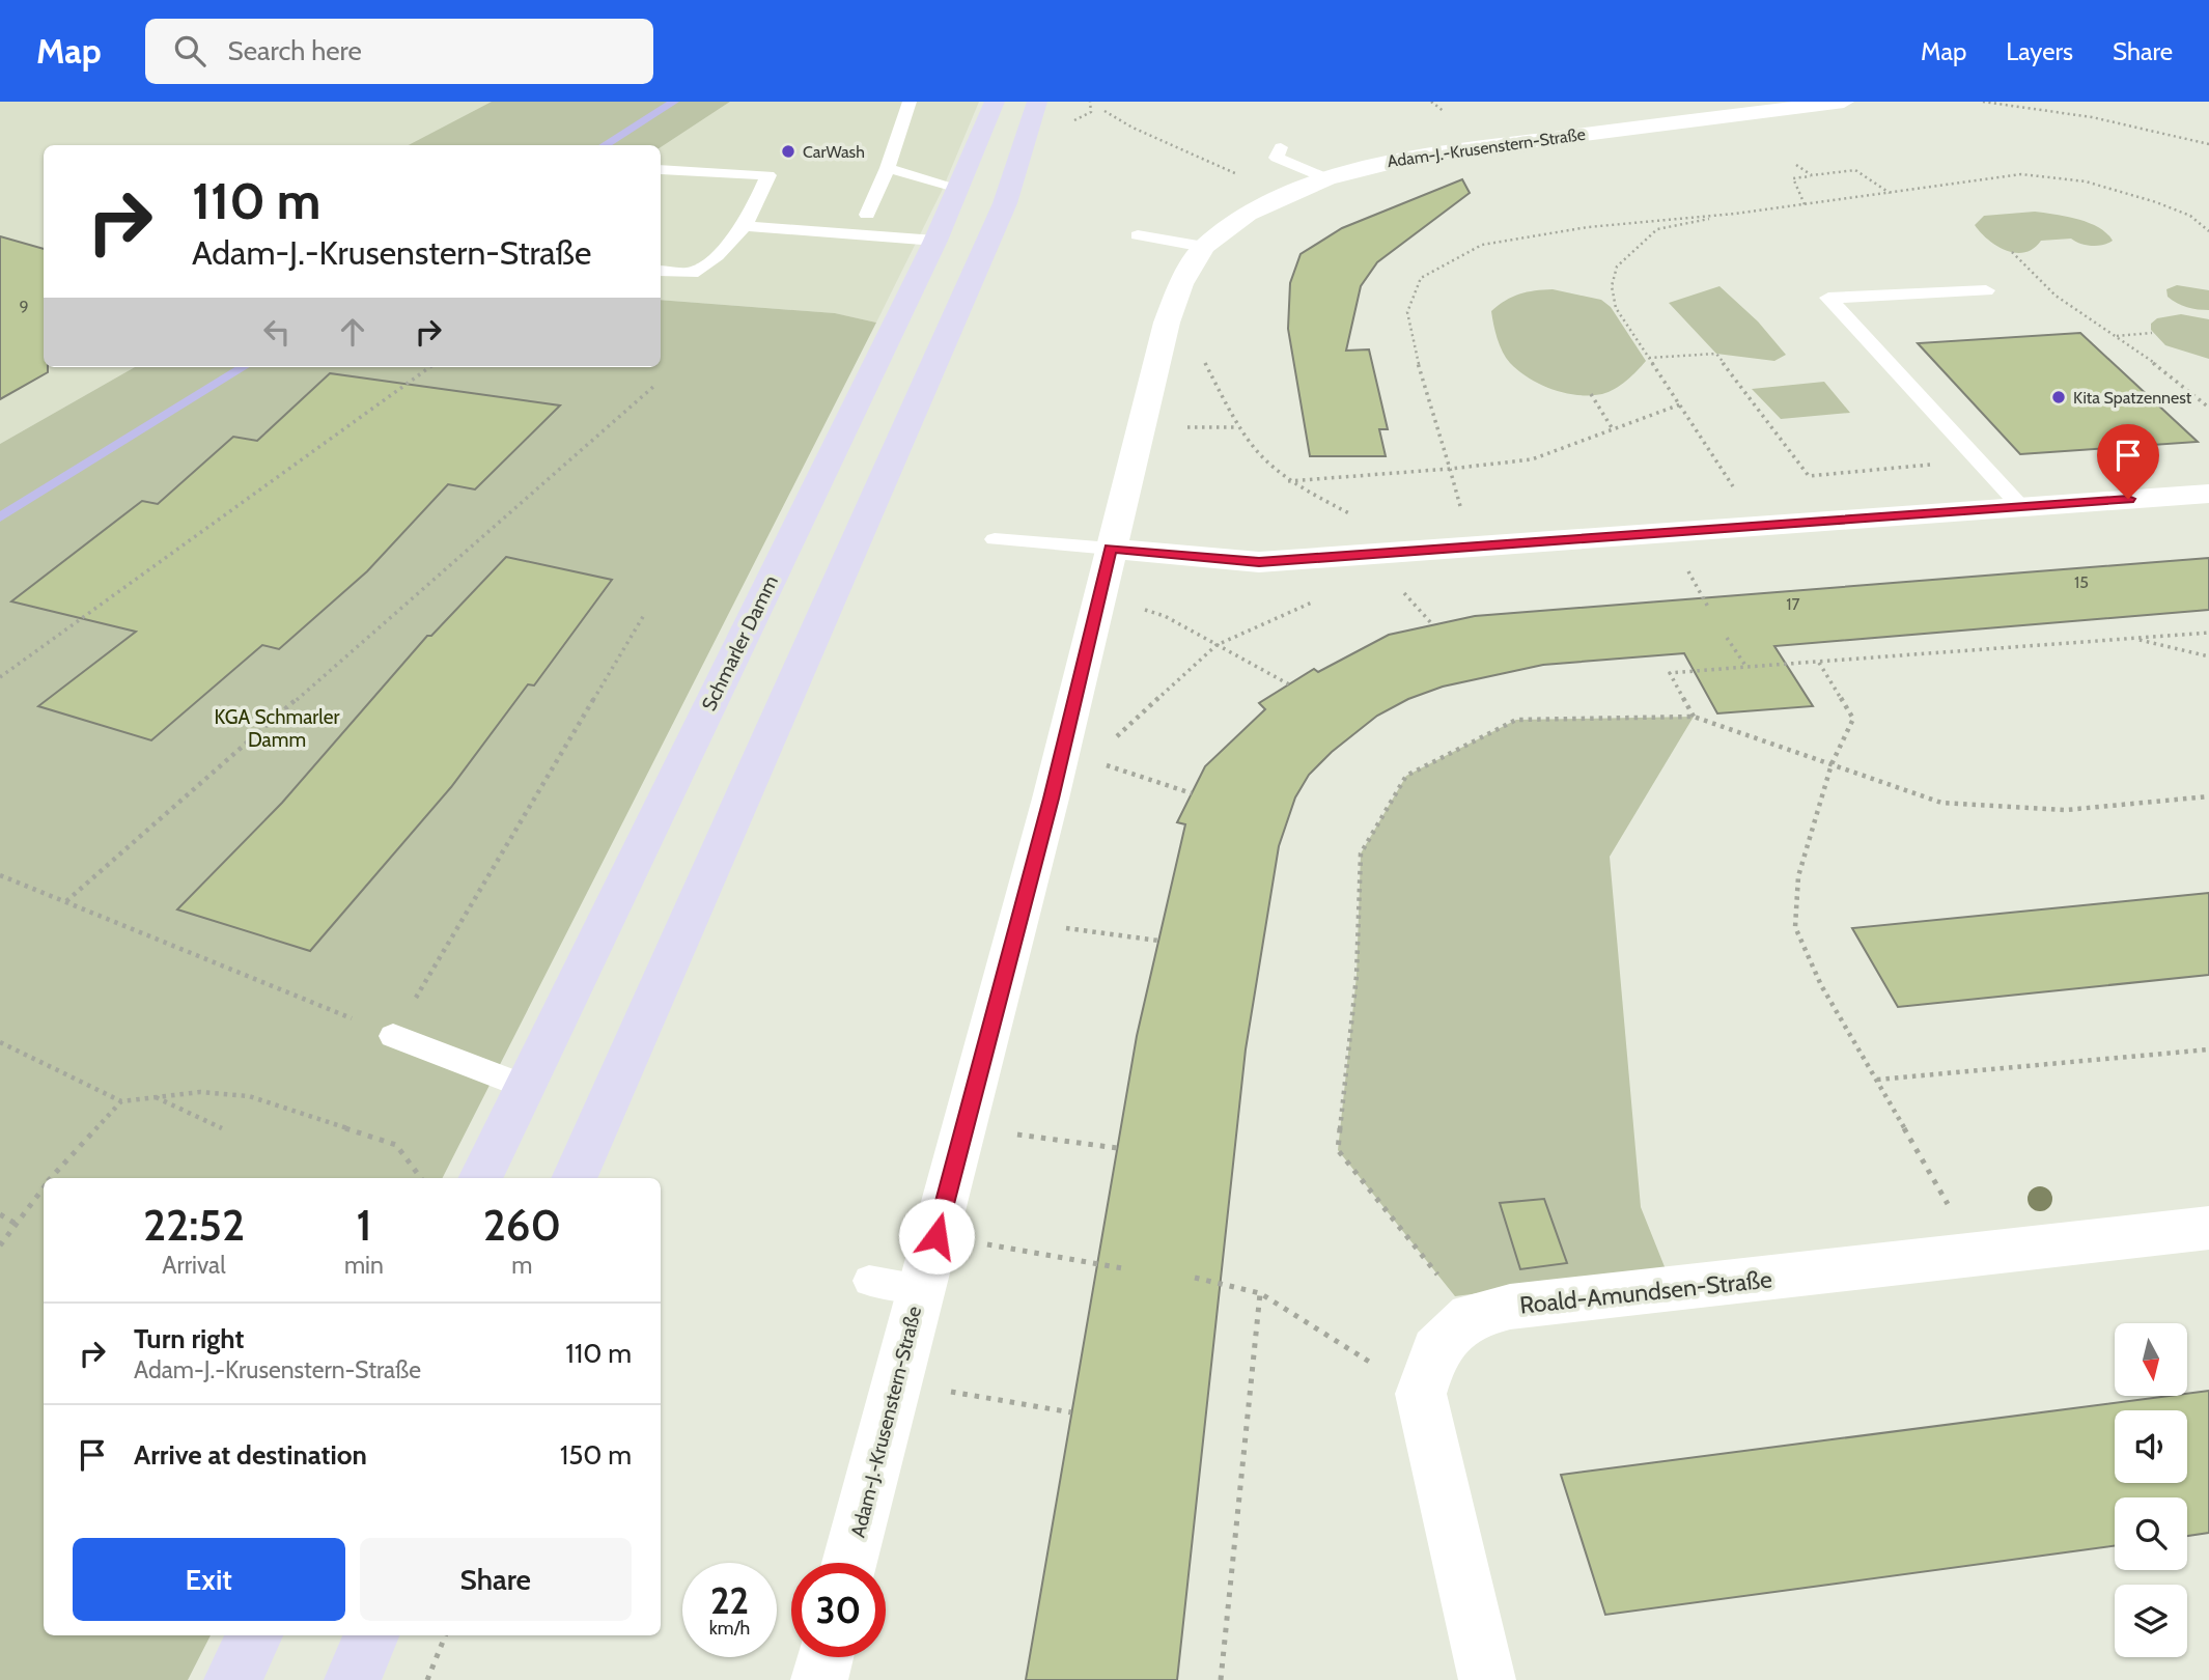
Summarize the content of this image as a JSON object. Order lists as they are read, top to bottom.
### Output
{
  "streets": {
    "street": ["Adam-J.-Krusenstern-Straße", "Schmarler Damm", "Roald-Amundsen-Straße"]
  },
  "parks": ["KGA Schmarler Damm"],
  "places": ["CarWash", "Kita Spatzennest"],
  "house_numbers": ["9", "15", "17"],
  "north": "bottom",
  "page": {
    "header": "Map",
    "search": "Search here",
    "nav": ["Map", "Layers", "Share"],
    "turn": ["110 m", "Adam-J.-Krusenstern-Straße"],
    "eta": [
      "22:52",
      "Arrival",
      "1",
      "min",
      "260",
      "m"
    ],
    "list": [
      {
        "name": "Turn right",
        "note": "Adam-J.-Krusenstern-Straße",
        "value": "110 m"
      },
      {
        "name": "Arrive at destination",
        "value": "150 m"
      }
    ],
    "buttons": ["Exit", "Share"],
    "speed": "22 km/h",
    "limit": "30"
  }
}
